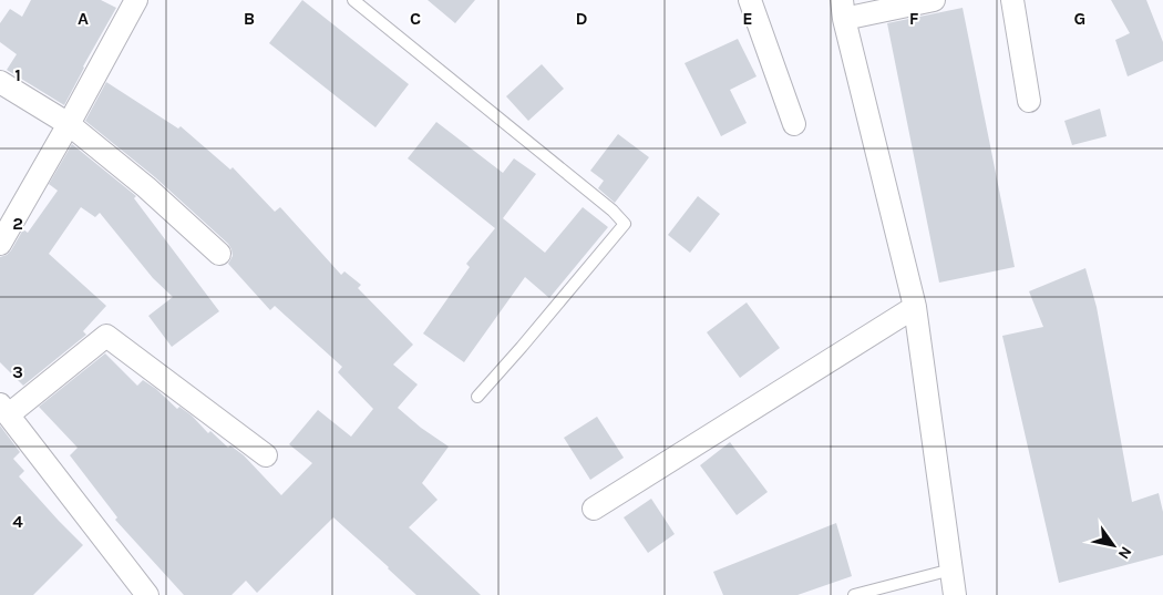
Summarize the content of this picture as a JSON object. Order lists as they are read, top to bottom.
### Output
{
  "north": "bottom right",
  "grid": {
    "columns": [
      "A",
      "B",
      "C",
      "D",
      "E",
      "F",
      "G"
    ],
    "rows": [
      "1",
      "2",
      "3",
      "4"
    ]
  }
}
